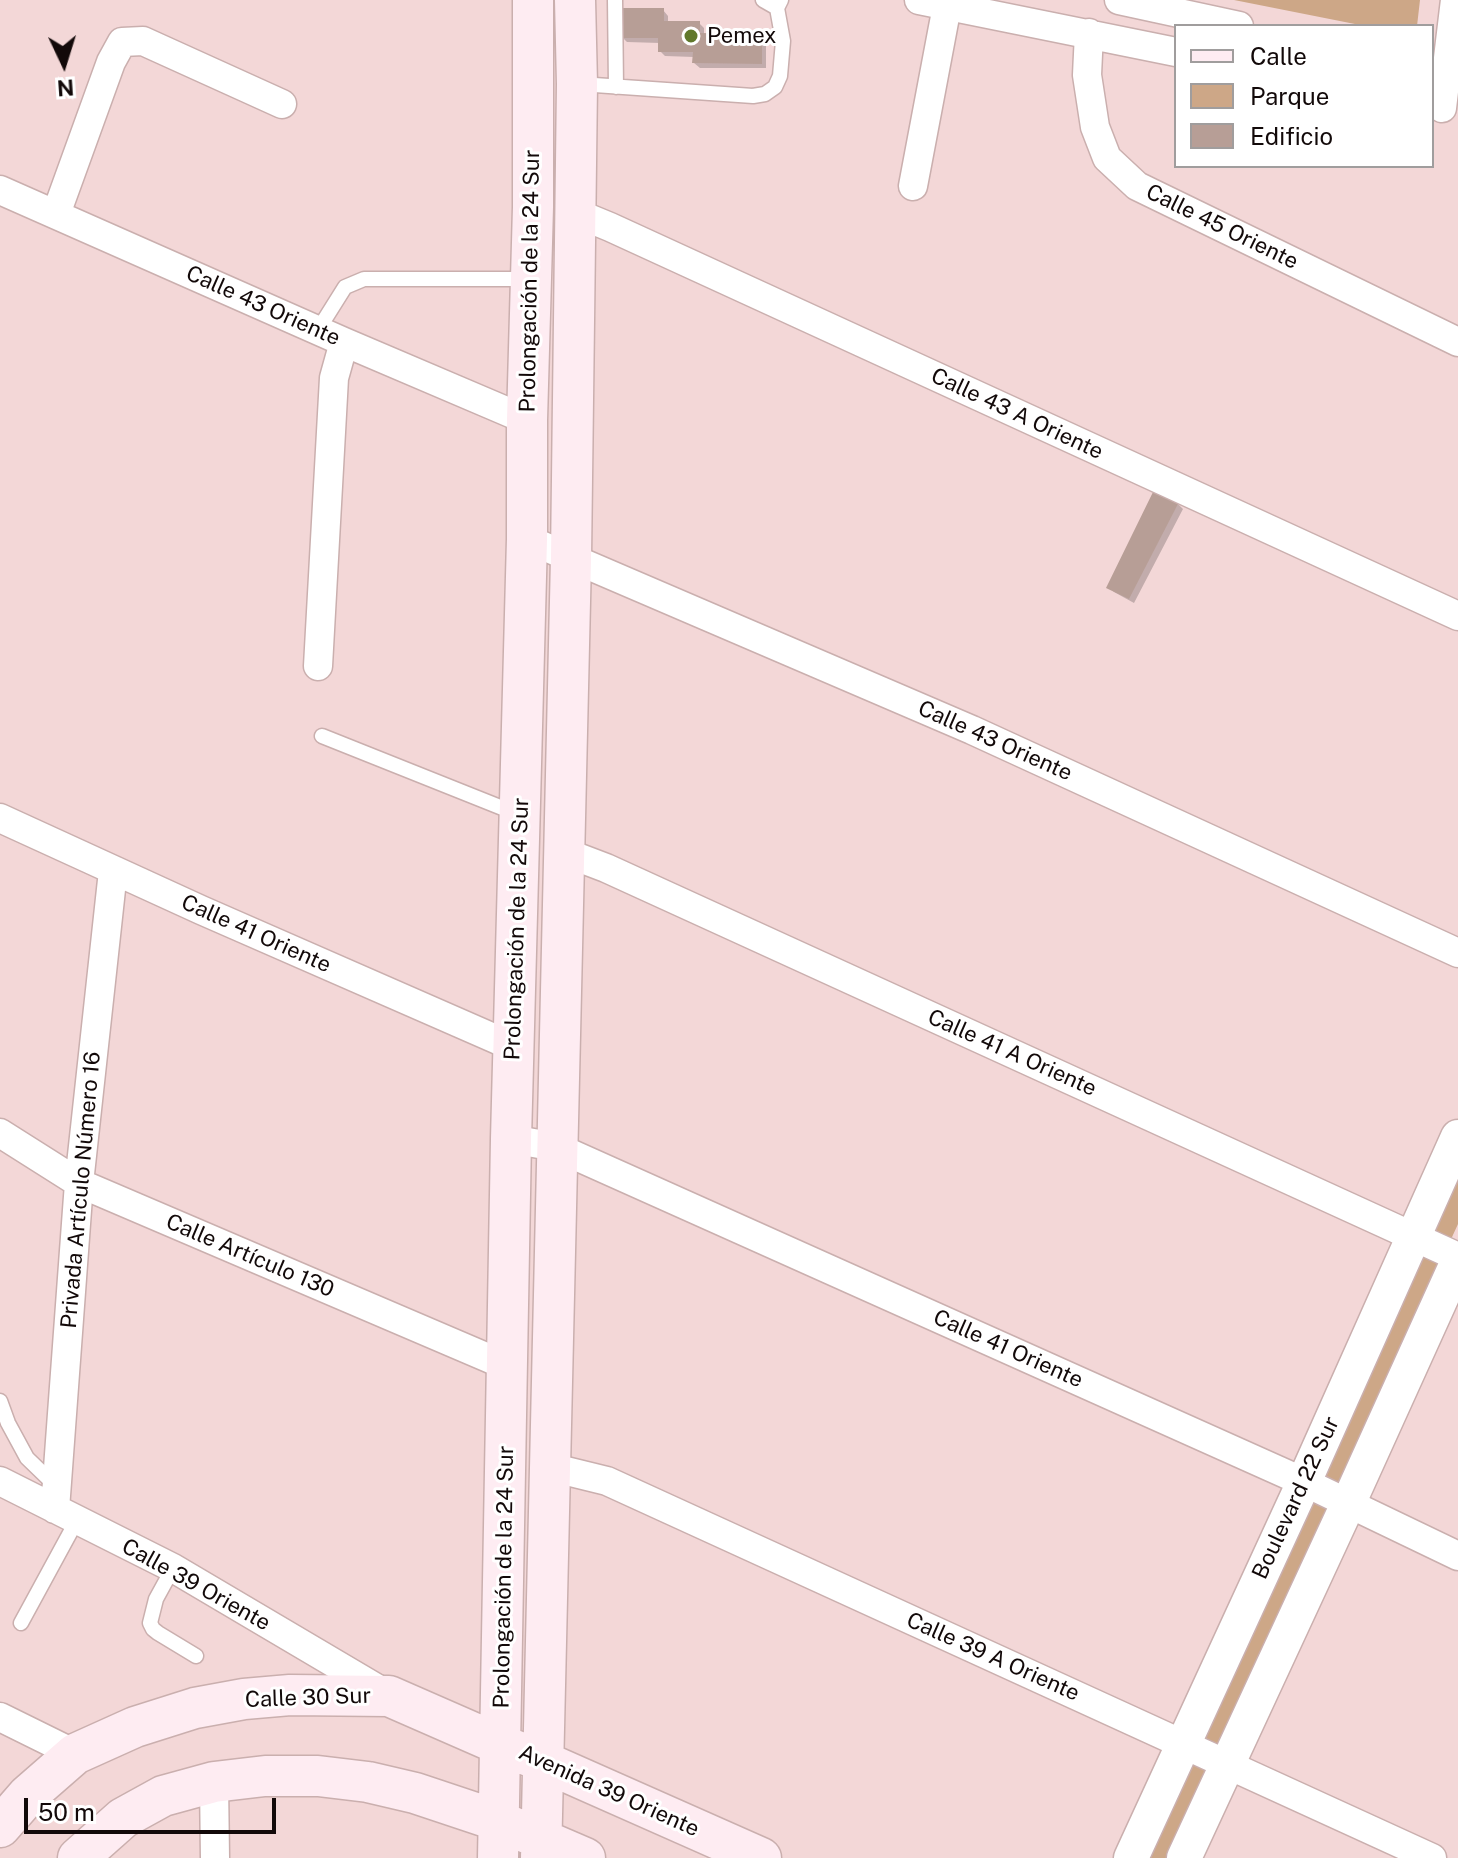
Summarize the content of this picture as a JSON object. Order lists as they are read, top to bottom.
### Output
{
  "streets": {
    "main road": ["Prolongación de la 24 Sur", "Calle 30 Sur", "Avenida 39 Oriente"],
    "street": [
      "Calle 45 Oriente",
      "Calle 43 Oriente",
      "Calle 43 A Oriente",
      "Calle 41 Oriente",
      "Calle 41 A Oriente",
      "Privada Artículo Número 16",
      "Calle Artículo 130",
      "Boulevard 22 Sur",
      "Calle 39 Oriente",
      "Calle 39 A Oriente"
    ]
  },
  "crossings": [
    ["Prolongación de la 24 Sur", "Calle 43 Oriente"],
    ["Prolongación de la 24 Sur", "Calle 43 A Oriente"],
    ["Prolongación de la 24 Sur", "Calle 41 Oriente"],
    ["Prolongación de la 24 Sur", "Calle 41 A Oriente"],
    ["Prolongación de la 24 Sur", "Calle Artículo 130"],
    ["Prolongación de la 24 Sur", "Calle 39 A Oriente"],
    ["Prolongación de la 24 Sur", "Calle 30 Sur"],
    ["Prolongación de la 24 Sur", "Avenida 39 Oriente"],
    ["Calle 41 Oriente", "Privada Artículo Número 16"],
    ["Calle 41 Oriente", "Boulevard 22 Sur"],
    ["Calle 41 A Oriente", "Boulevard 22 Sur"],
    ["Privada Artículo Número 16", "Calle Artículo 130"],
    ["Privada Artículo Número 16", "Calle 39 Oriente"],
    ["Boulevard 22 Sur", "Calle 39 A Oriente"],
    ["Calle 39 Oriente", "Calle 30 Sur"],
    ["Calle 30 Sur", "Avenida 39 Oriente"]
  ],
  "places": ["Pemex"],
  "legend": ["Calle", "Parque", "Edificio"],
  "scale_bar": "50 m",
  "north": "bottom"
}
